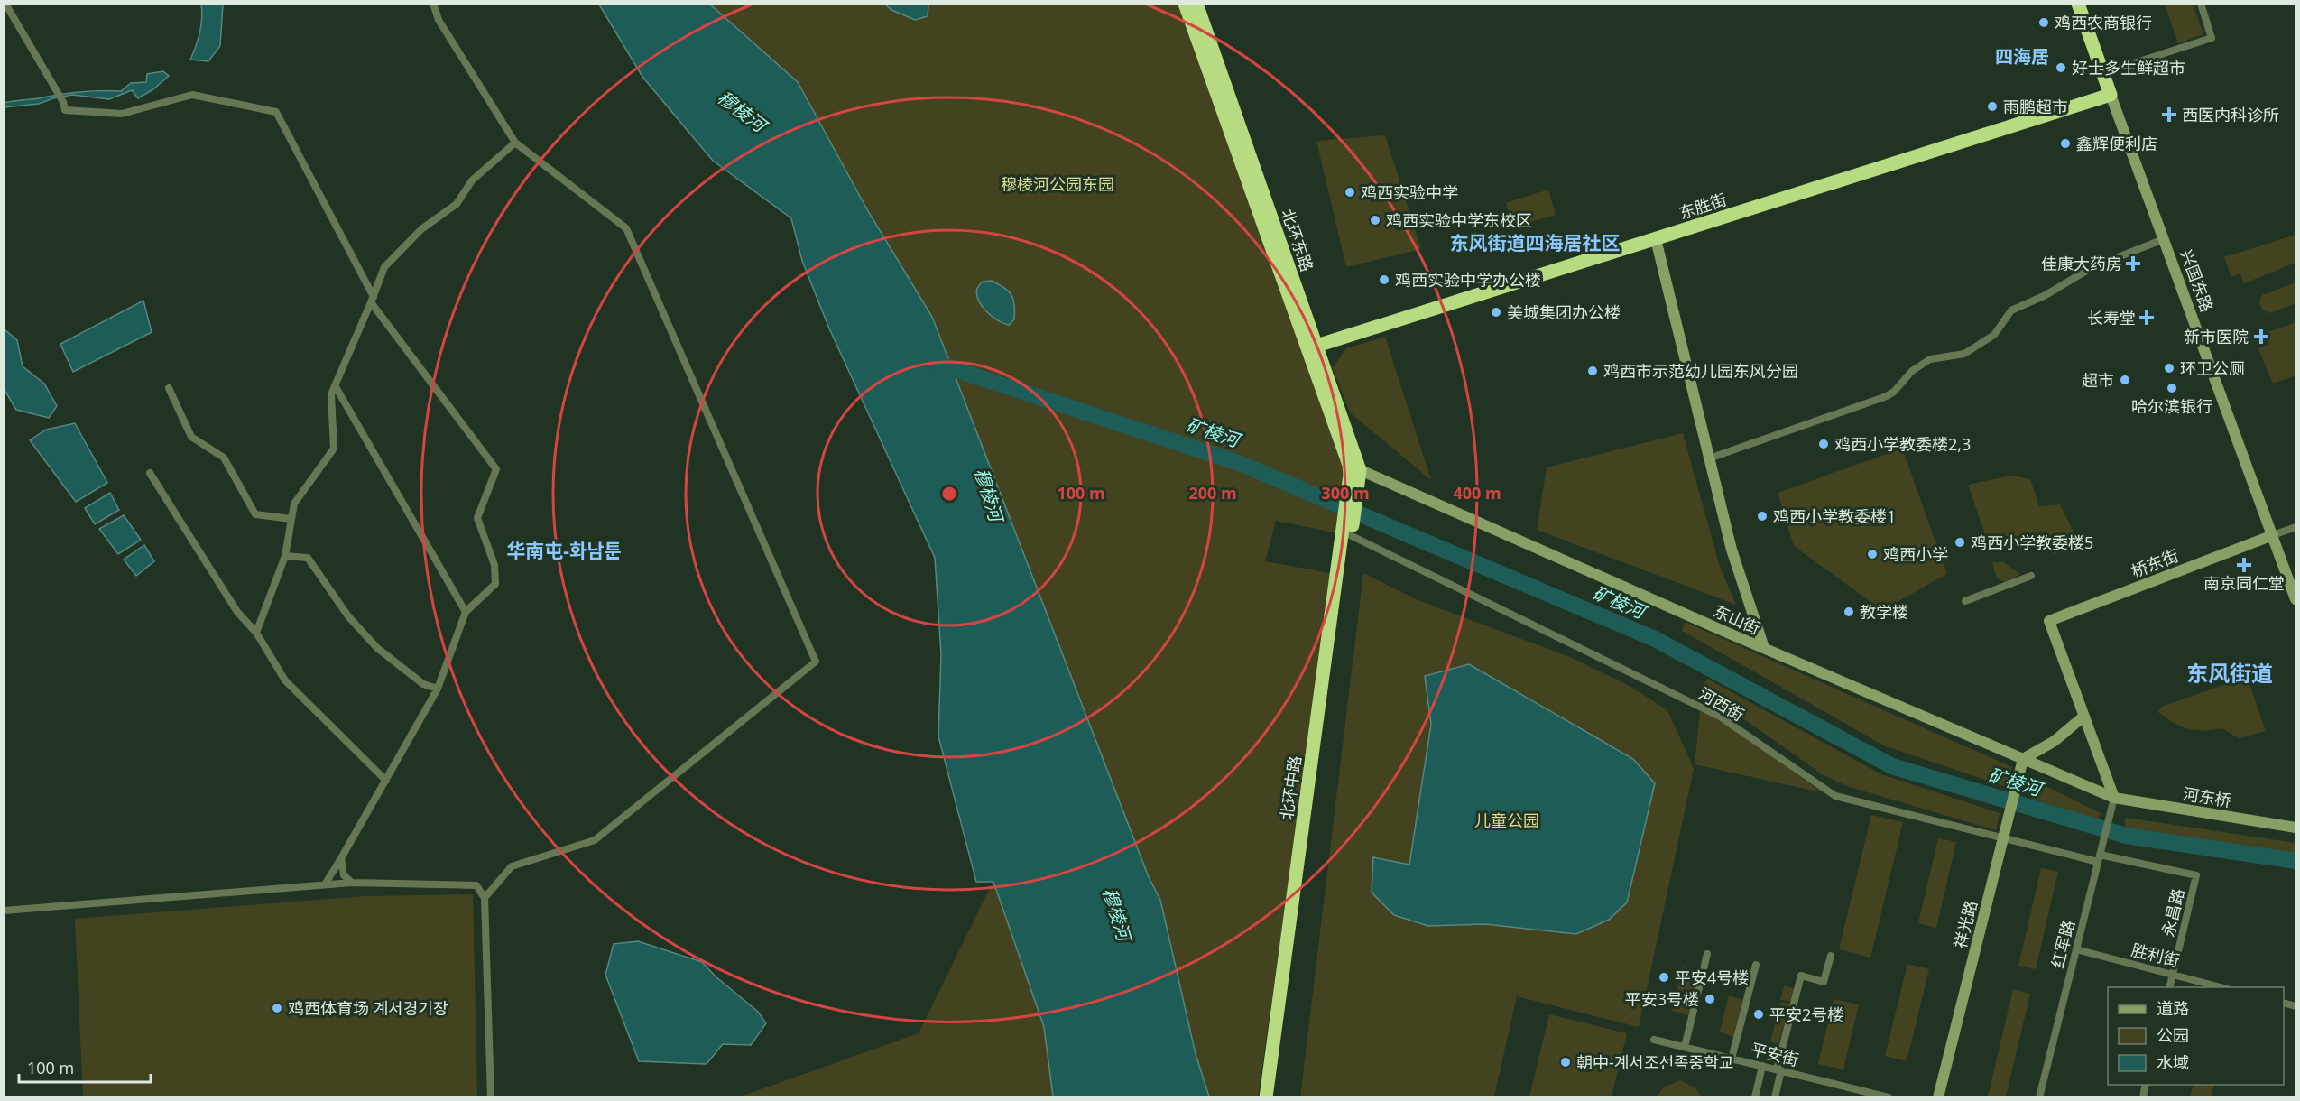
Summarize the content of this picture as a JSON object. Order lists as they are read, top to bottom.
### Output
{
  "streets": {
    "highway": [
      "东胜街",
      "北环东路",
      "兴国东路",
      "北环中路"
    ],
    "main road": [
      "桥东街",
      "东山街",
      "河东桥",
      "祥光路"
    ],
    "street": [
      "河西街",
      "永昌路",
      "红军路",
      "胜利街",
      "平安街"
    ]
  },
  "crossings": [
    ["东胜街", "北环东路"],
    ["东胜街", "兴国东路"],
    ["北环东路", "东山街"],
    ["北环东路", "北环中路"],
    ["兴国东路", "桥东街"],
    ["东山街", "河东桥"],
    ["东山街", "祥光路"],
    ["东山街", "红军路"],
    ["河西街", "北环中路"],
    ["河西街", "永昌路"],
    ["河西街", "祥光路"],
    ["河西街", "红军路"],
    ["河东桥", "红军路"],
    ["永昌路", "红军路"],
    ["永昌路", "胜利街"],
    ["红军路", "胜利街"]
  ],
  "districts": [
    "四海居",
    "东风街道四海居社区",
    "华南屯-화남툰",
    "东风街道"
  ],
  "water": ["穆棱河", "矿棱河"],
  "parks": ["穆棱河公园东园", "儿童公园"],
  "places": {
    "other": [
      "鸡西农商银行",
      "好士多生鲜超市",
      "雨鹏超市",
      "鑫辉便利店",
      "鸡西实验中学",
      "鸡西实验中学东校区",
      "鸡西实验中学办公楼",
      "美城集团办公楼",
      "环卫公厕",
      "鸡西市示范幼儿园东风分园",
      "超市",
      "哈尔滨银行",
      "鸡西小学教委楼2,3",
      "鸡西小学教委楼1",
      "鸡西小学教委楼5",
      "鸡西小学",
      "教学楼",
      "平安4号楼",
      "平安3号楼",
      "鸡西体育场 계서경기장",
      "平安2号楼",
      "朝中-계서조선족중학교"
    ],
    "health": [
      "西医内科诊所",
      "佳康大药房",
      "长寿堂",
      "新市医院",
      "南京同仁堂"
    ]
  },
  "legend": ["道路", "公园", "水域"],
  "scale_bar": "100 m",
  "rings": [
    "100 m",
    "200 m",
    "300 m",
    "400 m"
  ]
}
